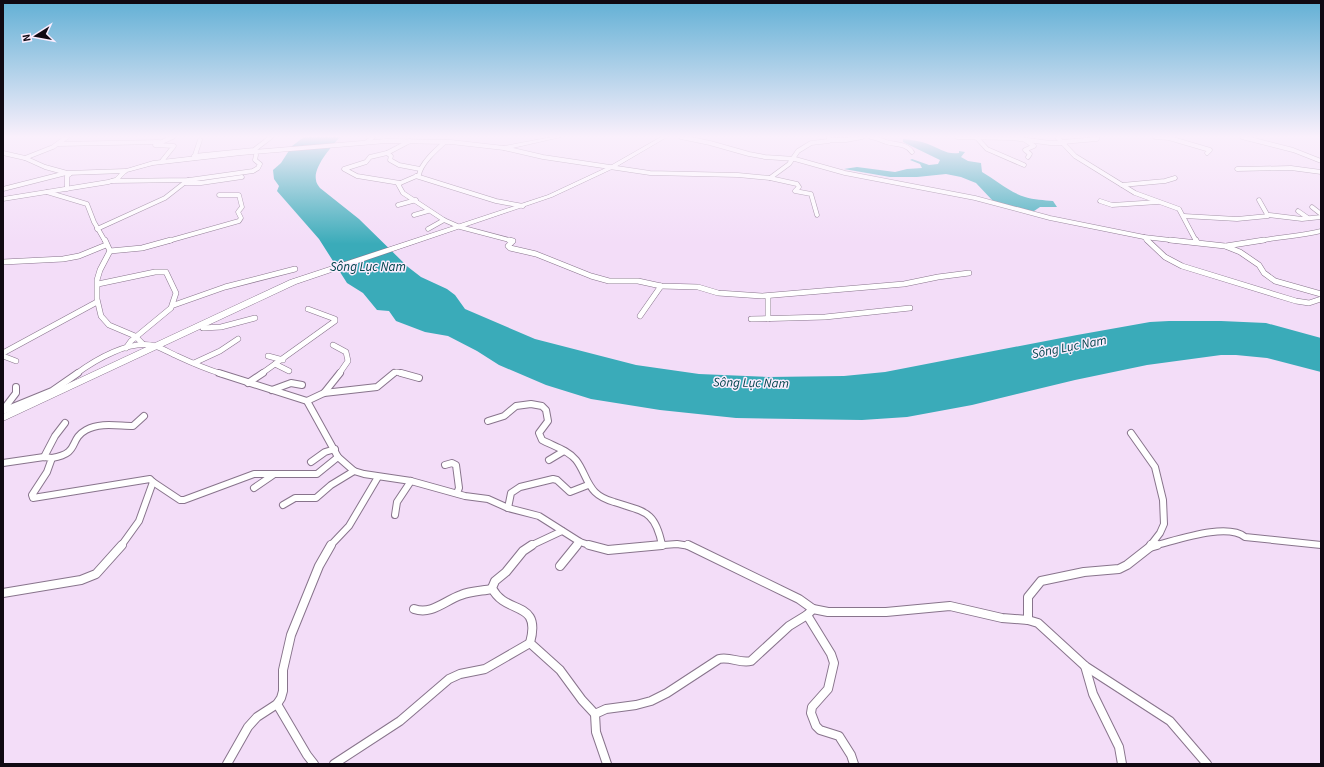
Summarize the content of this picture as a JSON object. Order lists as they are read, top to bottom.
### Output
{
  "water": ["Sông Lục Nam"],
  "north": "left"
}
